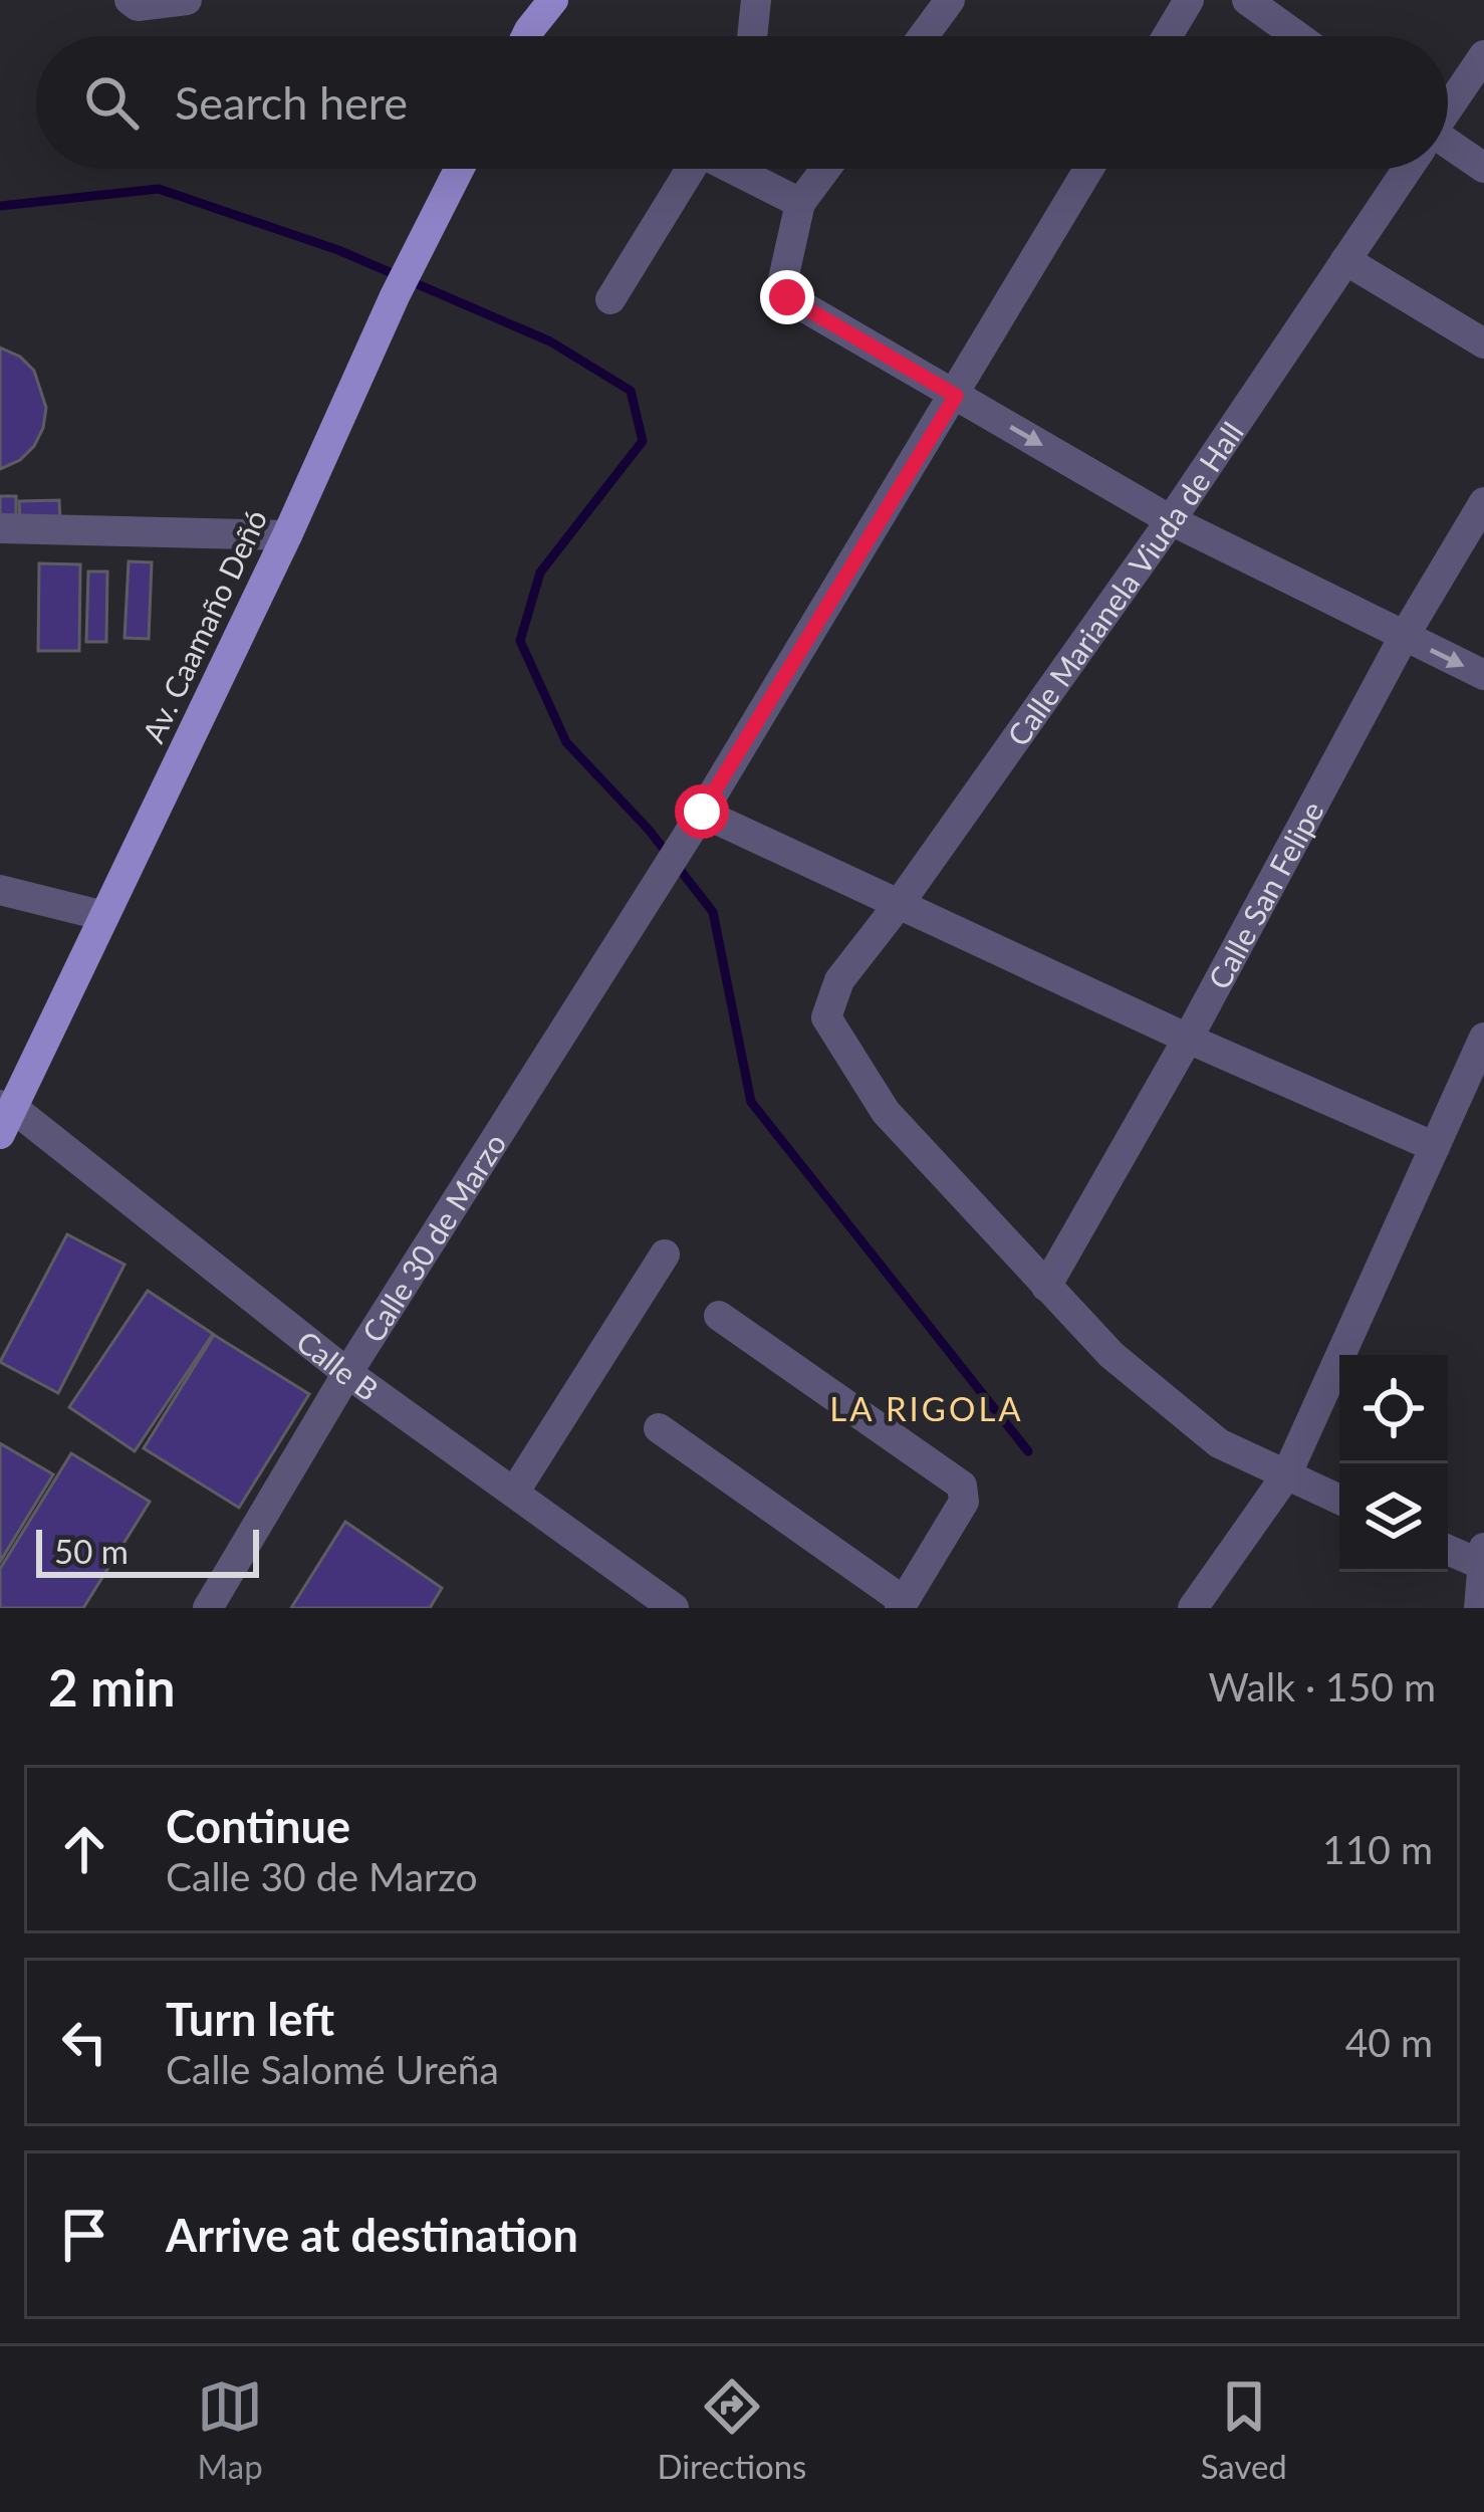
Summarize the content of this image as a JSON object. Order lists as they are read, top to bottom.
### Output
{
  "streets": {
    "main road": ["Av. Caamaño Deñó"],
    "street": [
      "Calle Marianela Viuda de Hall",
      "Calle San Felipe",
      "Calle 30 de Marzo",
      "Calle B"
    ]
  },
  "crossings": [
    ["Calle Marianela Viuda de Hall", "Calle San Felipe"],
    ["Av. Caamaño Deñó", "Calle B"],
    ["Calle 30 de Marzo", "Calle B"]
  ],
  "districts": ["LA RIGOLA"],
  "scale_bar": "50 m",
  "page": {
    "search": "Search here",
    "scale": "50 m",
    "heading": ["2 min", "Walk · 150 m"],
    "list": [
      ["Continue", "Calle 30 de Marzo", "110 m"],
      ["Turn left", "Calle Salomé Ureña", "40 m"],
      "Arrive at destination"
    ],
    "nav": ["Map", "Directions", "Saved"]
  }
}
